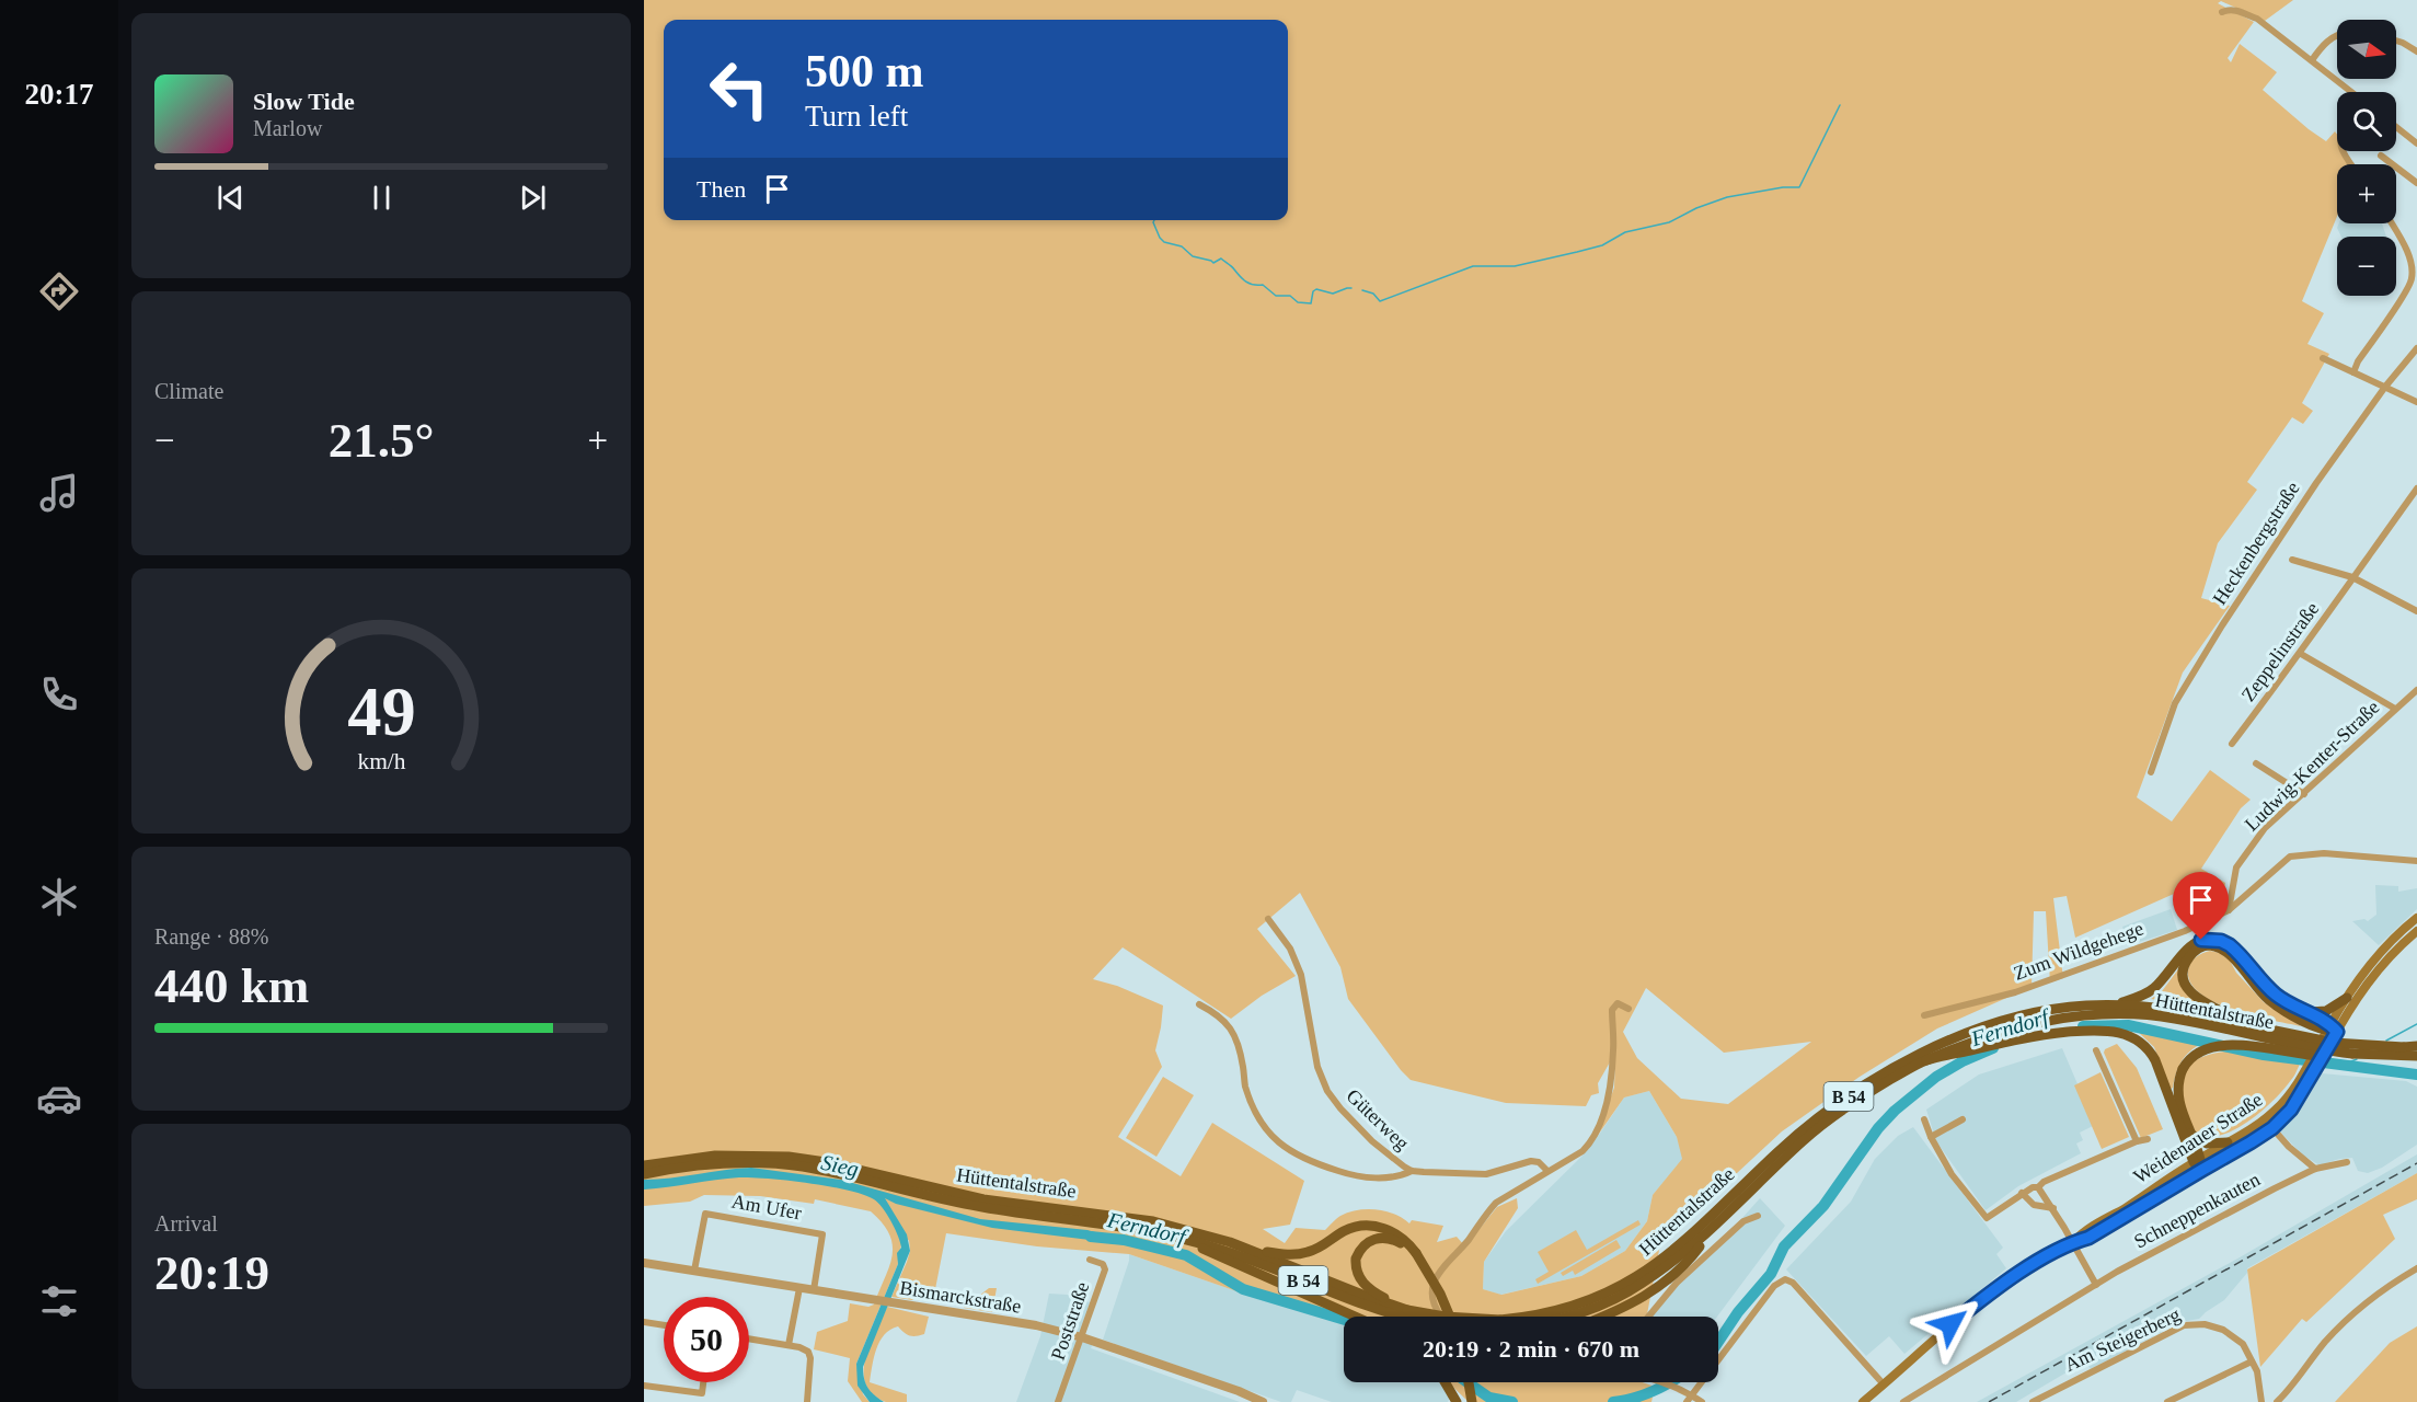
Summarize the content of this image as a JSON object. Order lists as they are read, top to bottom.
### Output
{
  "streets": {
    "highway": ["Hüttentalstraße", "B 54"],
    "main road": ["Weidenauer Straße"],
    "street": [
      "Heckenbergstraße",
      "Zeppelinstraße",
      "Ludwig-Kenter-Straße",
      "Zum Wildgehege",
      "Güterweg",
      "Am Ufer",
      "Schneppenkauten",
      "Bismarckstraße",
      "Poststraße",
      "Am Steigerberg"
    ]
  },
  "crossings": [
    ["Ludwig-Kenter-Straße", "Zum Wildgehege"],
    ["Hüttentalstraße", "B 54"],
    ["Am Ufer", "Bismarckstraße"],
    ["Bismarckstraße", "Poststraße"]
  ],
  "water": ["Ferndorf", "Sieg"],
  "north": "right",
  "page": {
    "tabs": "20:17",
    "map_buttons": ["+", "−"],
    "turn": ["500 m", "Turn left"],
    "song": ["Slow Tide", "Marlow"],
    "then": "Then",
    "tile": [
      "Climate",
      ["Range · 88%", "440 km"],
      ["Arrival", "20:19"]
    ],
    "heat": ["−", "21.5°", "+"],
    "limit": "50",
    "trip": "20:19 · 2 min · 670 m",
    "gauge": ["49", "km/h"]
  }
}
